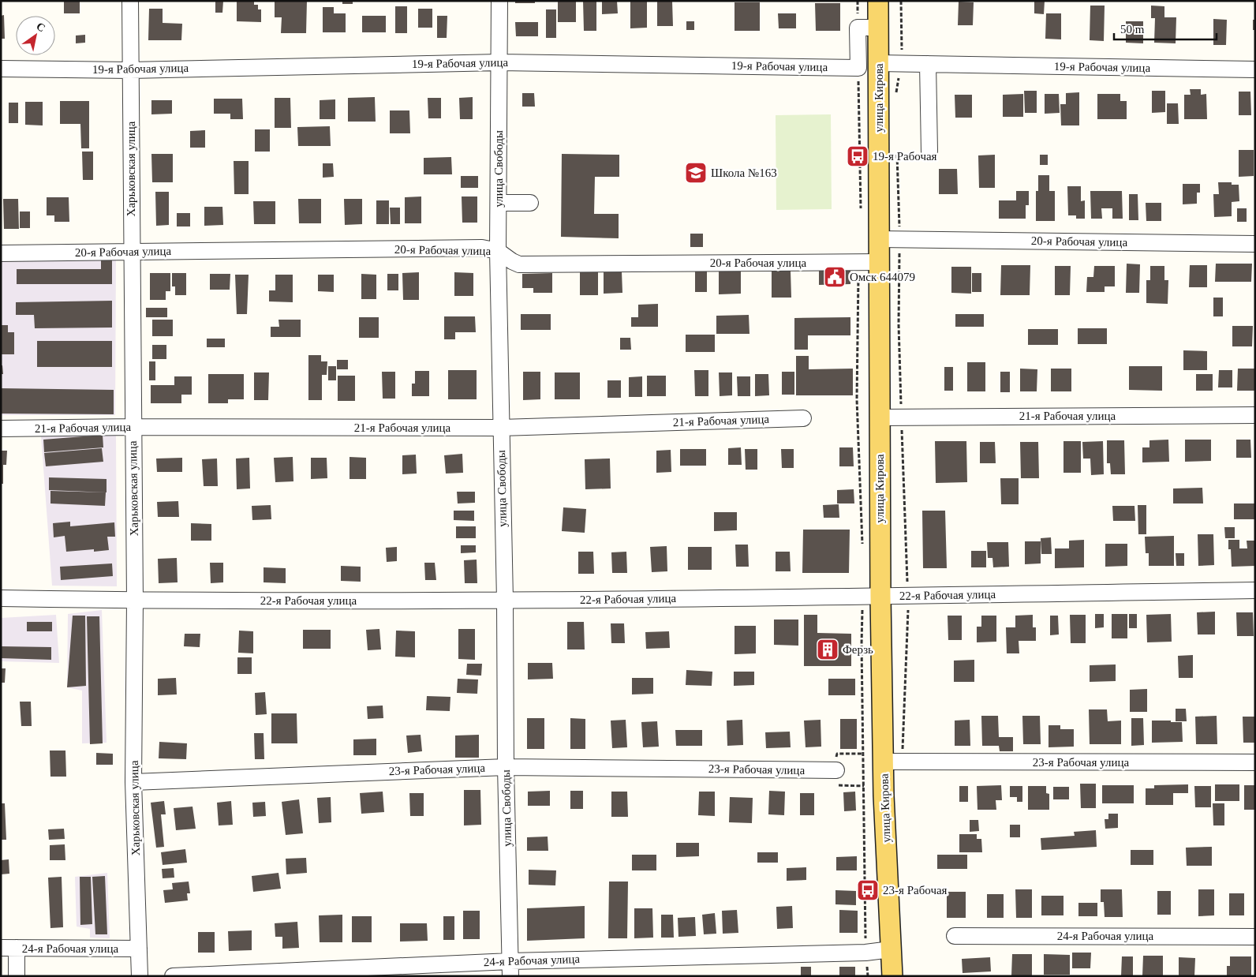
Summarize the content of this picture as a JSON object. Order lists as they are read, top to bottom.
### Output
{
  "streets": {
    "main road": ["улица Кирова"],
    "street": [
      "19-я Рабочая улица",
      "Харьковская улица",
      "улица Свободы",
      "20-я Рабочая улица",
      "21-я Рабочая улица",
      "22-я Рабочая улица",
      "23-я Рабочая улица",
      "24-я Рабочая улица"
    ]
  },
  "crossings": [
    ["19-я Рабочая улица", "улица Кирова"],
    ["19-я Рабочая улица", "Харьковская улица"],
    ["19-я Рабочая улица", "улица Свободы"],
    ["улица Кирова", "20-я Рабочая улица"],
    ["улица Кирова", "21-я Рабочая улица"],
    ["улица Кирова", "22-я Рабочая улица"],
    ["улица Кирова", "23-я Рабочая улица"],
    ["улица Кирова", "24-я Рабочая улица"],
    ["Харьковская улица", "20-я Рабочая улица"],
    ["Харьковская улица", "21-я Рабочая улица"],
    ["Харьковская улица", "22-я Рабочая улица"],
    ["Харьковская улица", "23-я Рабочая улица"],
    ["Харьковская улица", "24-я Рабочая улица"],
    ["улица Свободы", "20-я Рабочая улица"],
    ["улица Свободы", "21-я Рабочая улица"],
    ["улица Свободы", "22-я Рабочая улица"],
    ["улица Свободы", "23-я Рабочая улица"],
    ["улица Свободы", "24-я Рабочая улица"]
  ],
  "places": {
    "bus stop": ["19-я Рабочая", "23-я Рабочая"],
    "school or university": ["Школа №163"],
    "public building": ["Омск 644079"],
    "building": ["Ферзь"]
  },
  "scale_bar": "50 m",
  "north": "top right"
}
